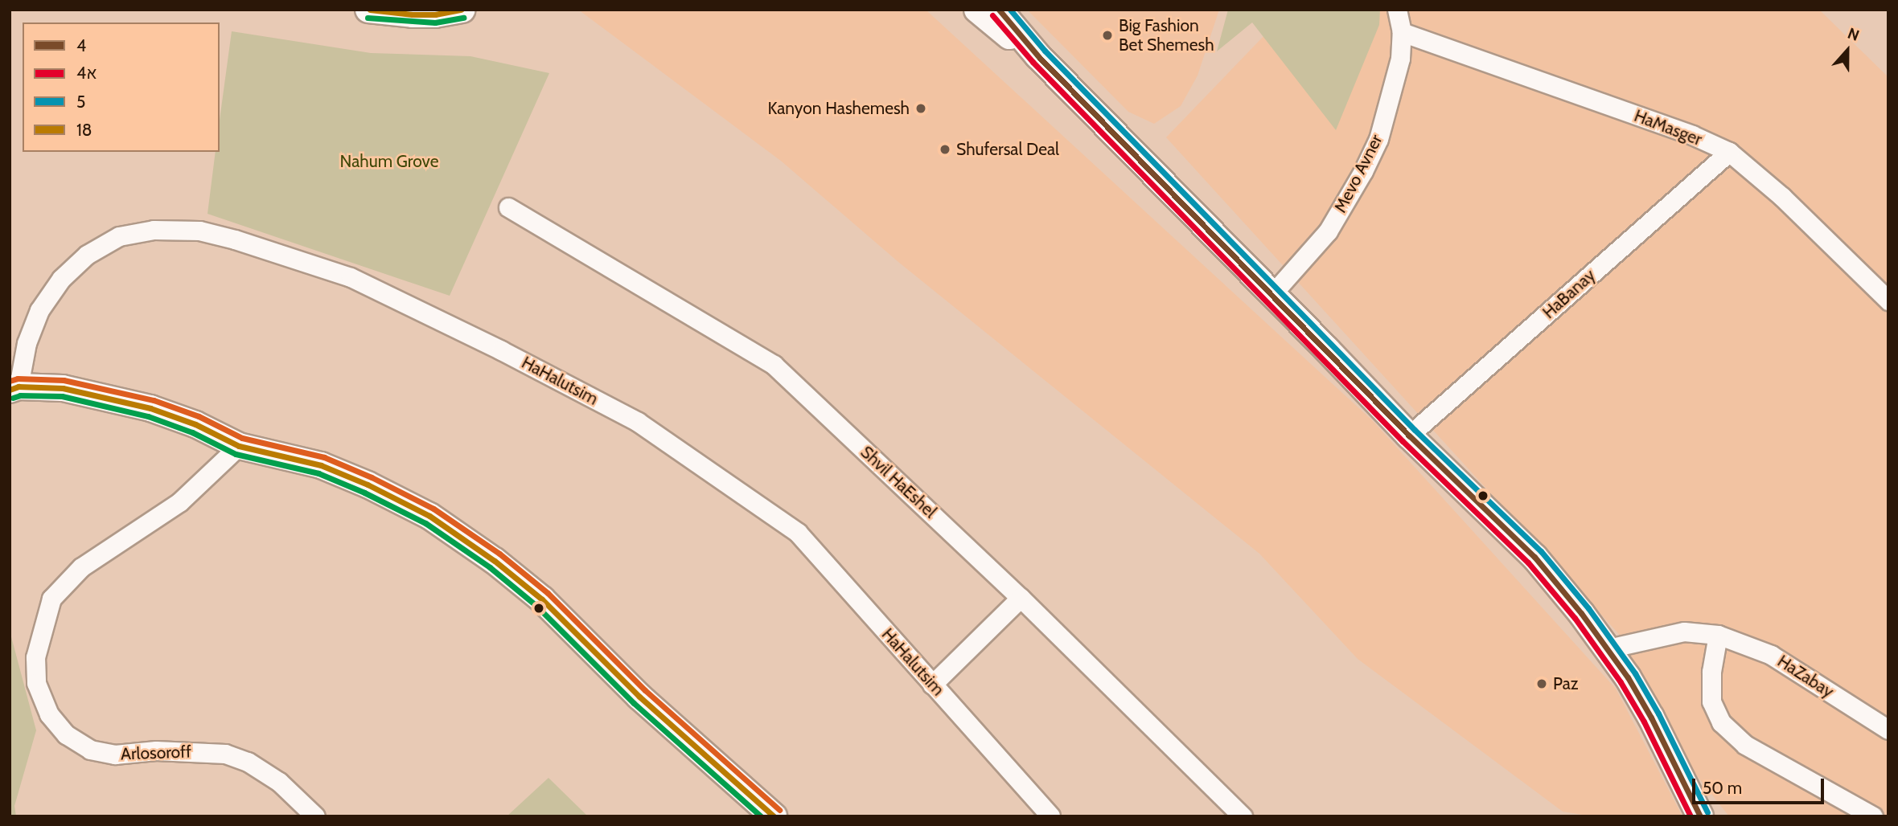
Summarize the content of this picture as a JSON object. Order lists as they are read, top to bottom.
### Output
{
  "streets": {
    "street": [
      "HaMasger",
      "Mevo Avner",
      "HaBanay",
      "HaHalutsim",
      "Shvil HaEshel",
      "HaZabay",
      "Arlosoroff"
    ]
  },
  "crossings": [
    ["HaMasger", "Mevo Avner"],
    ["HaMasger", "HaBanay"]
  ],
  "parks": ["Nahum Grove"],
  "places": [
    "Big Fashion Bet Shemesh",
    "Kanyon Hashemesh",
    "Shufersal Deal",
    "Paz"
  ],
  "lines": [
    "transit line 4",
    "transit line 5",
    "transit line 18",
    "transit line 4א"
  ],
  "legend": [
    "4",
    "4א",
    "5",
    "18"
  ],
  "scale_bar": "50 m",
  "north": "top"
}
